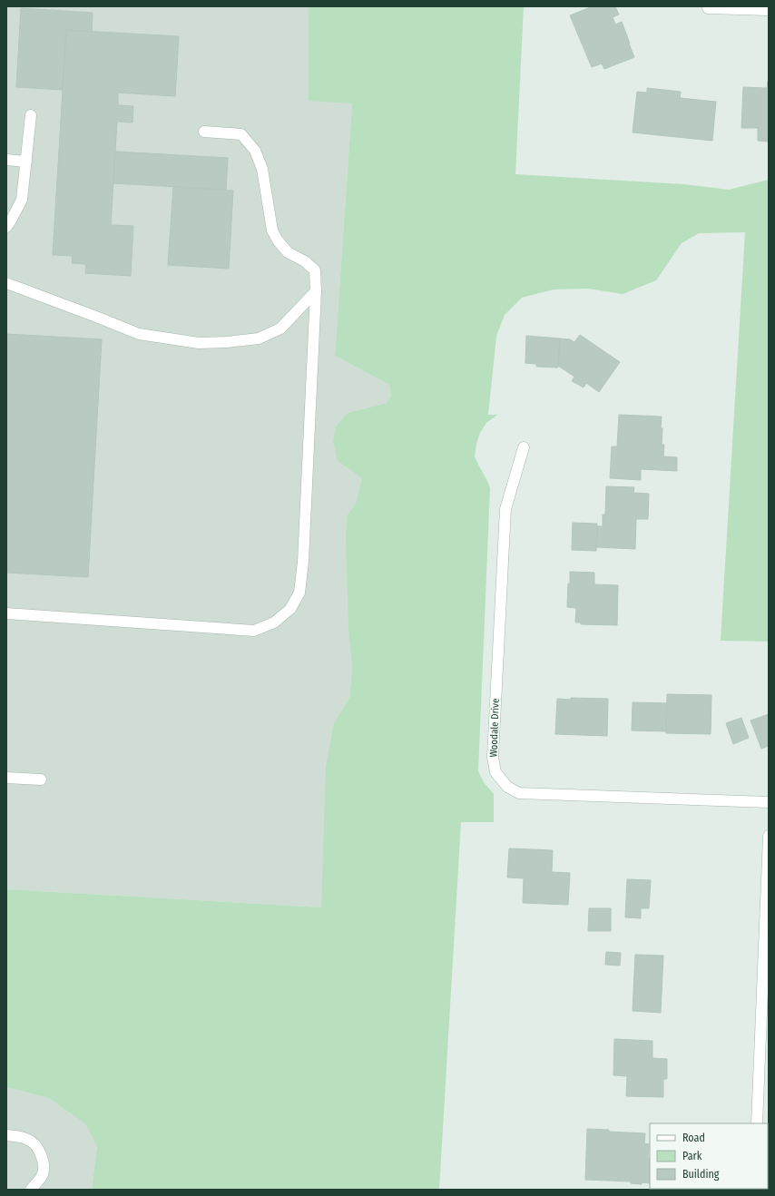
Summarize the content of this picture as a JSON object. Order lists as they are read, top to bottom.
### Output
{
  "streets": {
    "street": ["Woodale Drive"]
  },
  "legend": ["Road", "Park", "Building"]
}
